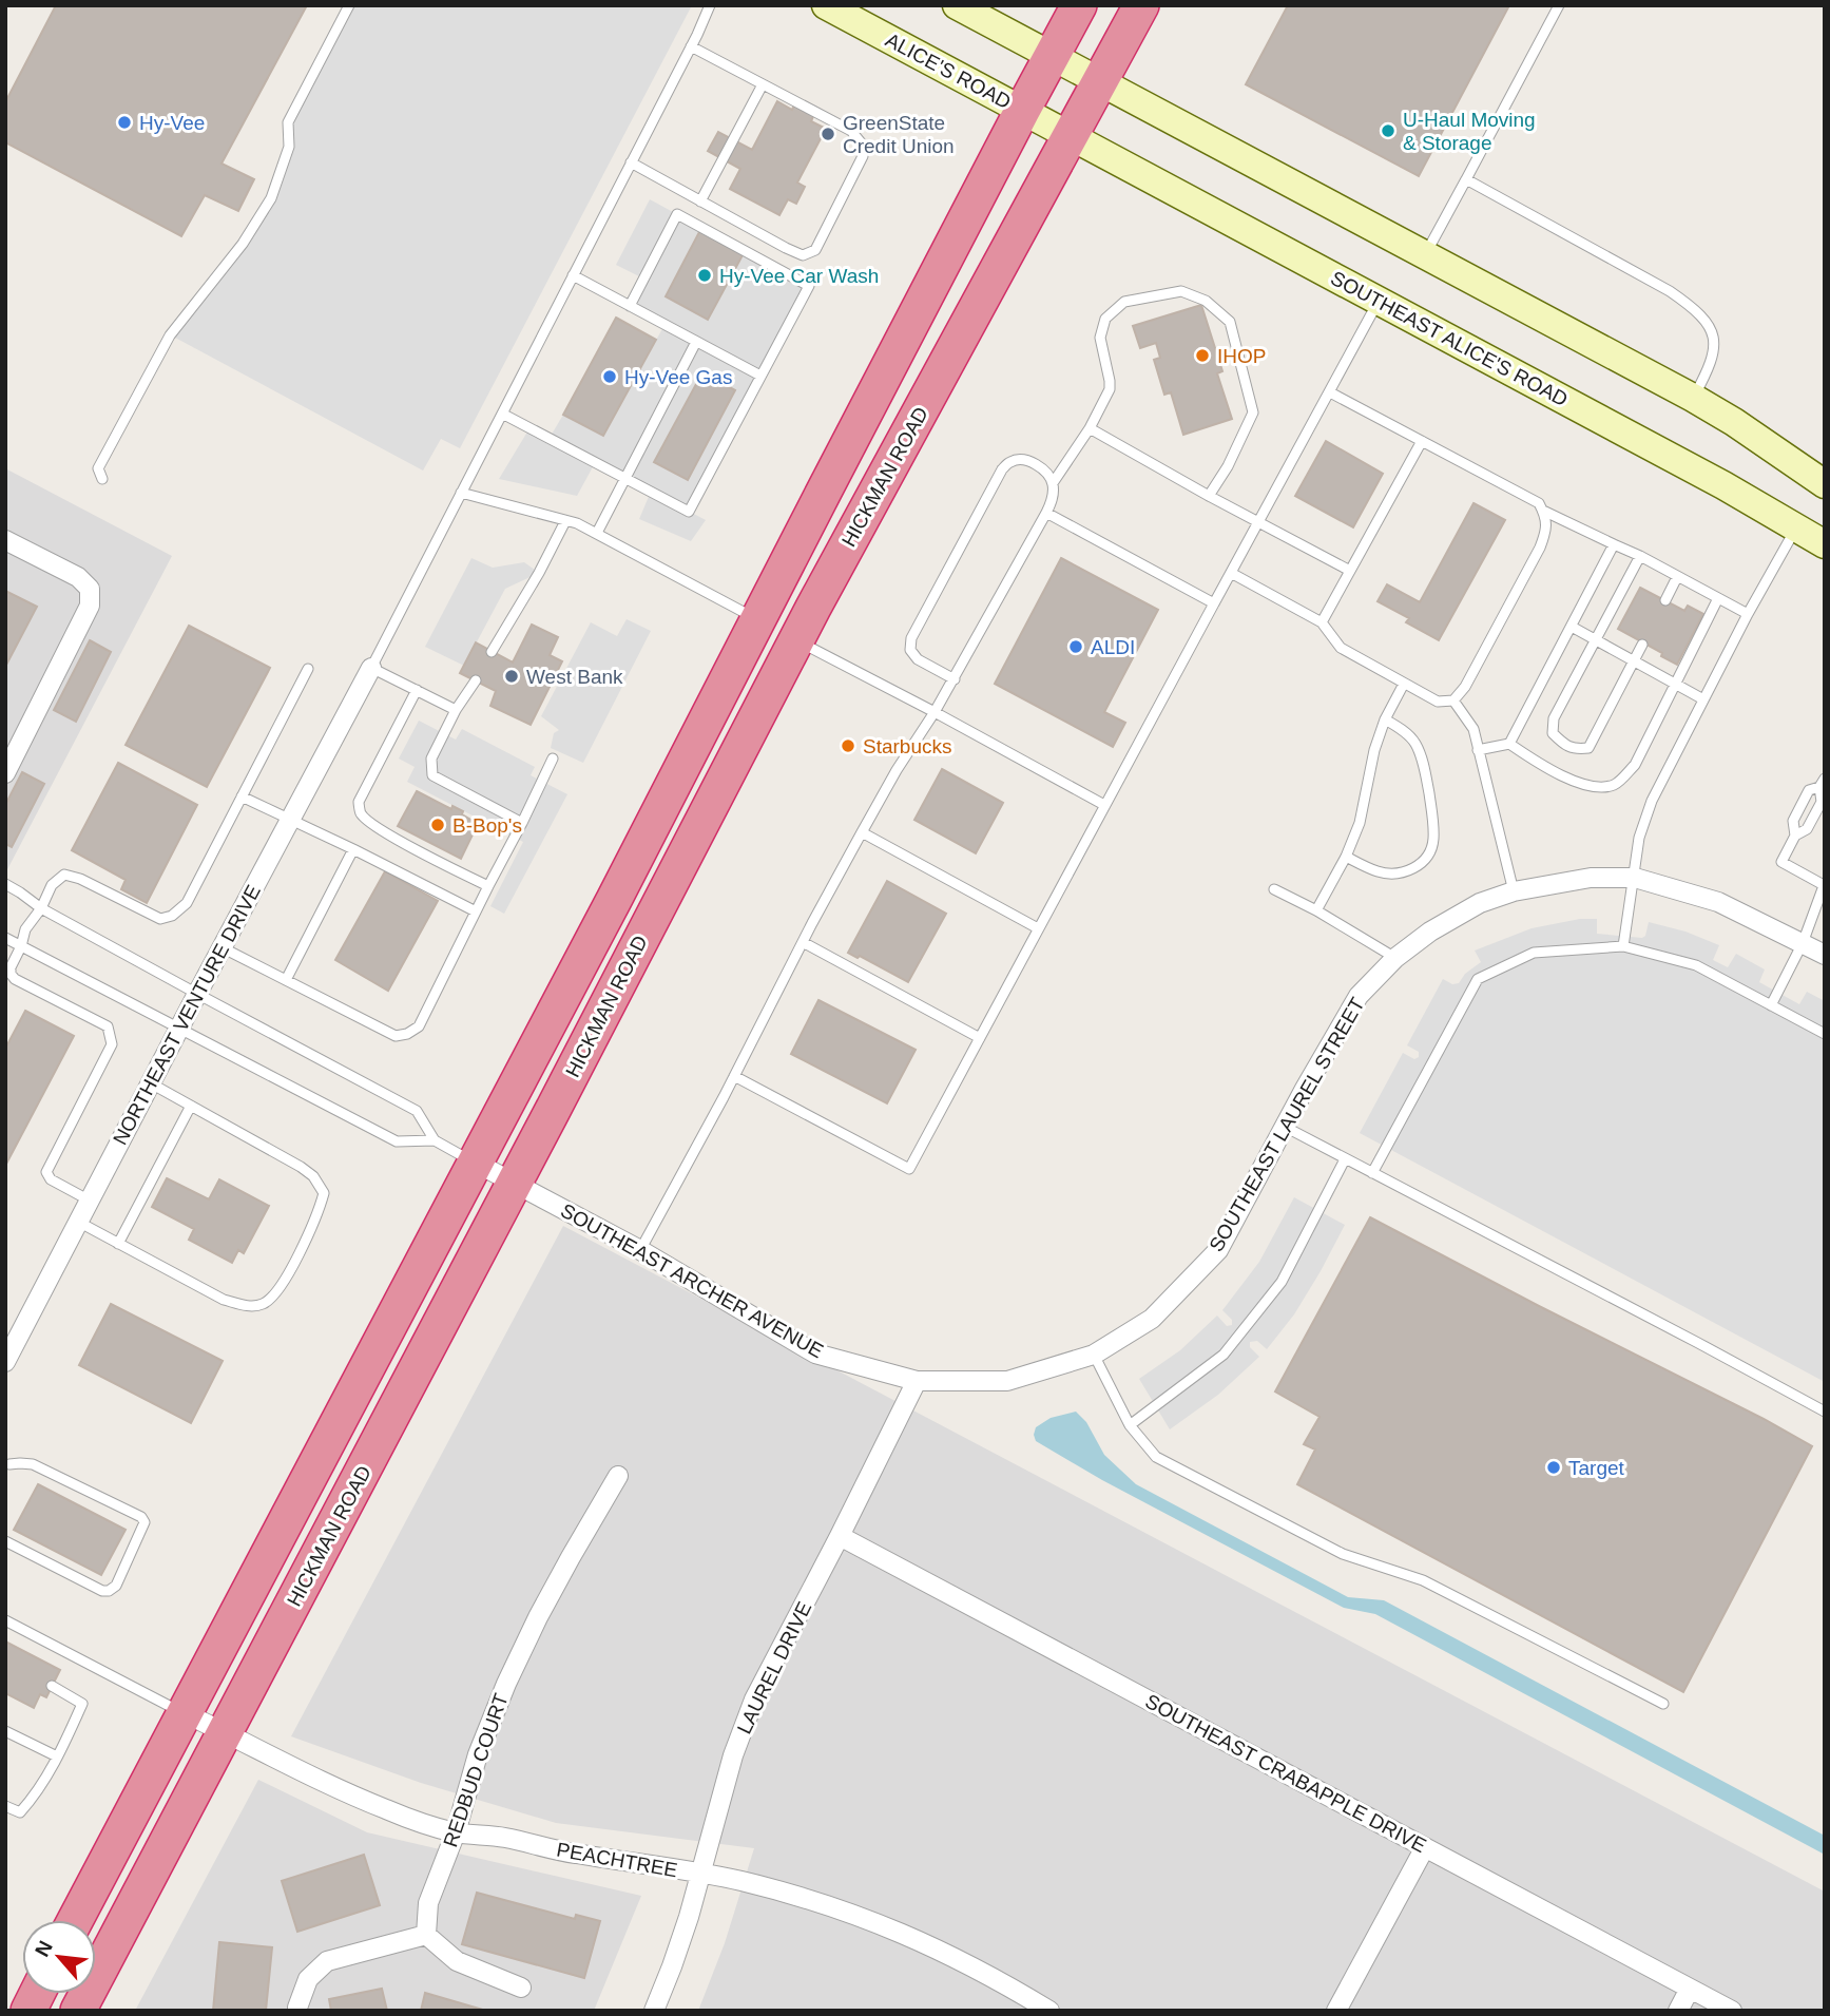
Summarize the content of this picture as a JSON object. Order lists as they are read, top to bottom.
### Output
{
  "streets": {
    "highway": ["HICKMAN ROAD"],
    "main road": ["ALICE'S ROAD", "SOUTHEAST ALICE'S ROAD"],
    "street": [
      "NORTHEAST VENTURE DRIVE",
      "SOUTHEAST LAUREL STREET",
      "SOUTHEAST ARCHER AVENUE",
      "LAUREL DRIVE",
      "REDBUD COURT",
      "SOUTHEAST CRABAPPLE DRIVE",
      "PEACHTREE"
    ]
  },
  "crossings": [
    ["ALICE'S ROAD", "SOUTHEAST ALICE'S ROAD"],
    ["ALICE'S ROAD", "HICKMAN ROAD"],
    ["SOUTHEAST ALICE'S ROAD", "HICKMAN ROAD"],
    ["HICKMAN ROAD", "SOUTHEAST ARCHER AVENUE"],
    ["HICKMAN ROAD", "PEACHTREE"],
    ["SOUTHEAST LAUREL STREET", "SOUTHEAST ARCHER AVENUE"],
    ["SOUTHEAST LAUREL STREET", "LAUREL DRIVE"],
    ["SOUTHEAST ARCHER AVENUE", "LAUREL DRIVE"],
    ["LAUREL DRIVE", "SOUTHEAST CRABAPPLE DRIVE"],
    ["LAUREL DRIVE", "PEACHTREE"],
    ["REDBUD COURT", "PEACHTREE"]
  ],
  "places": [
    "Hy-Vee",
    "U-Haul Moving & Storage",
    "GreenState Credit Union",
    "Hy-Vee Car Wash",
    "IHOP",
    "Hy-Vee Gas",
    "ALDI",
    "West Bank",
    "Starbucks",
    "B-Bop's",
    "Target"
  ],
  "north": "top left"
}
